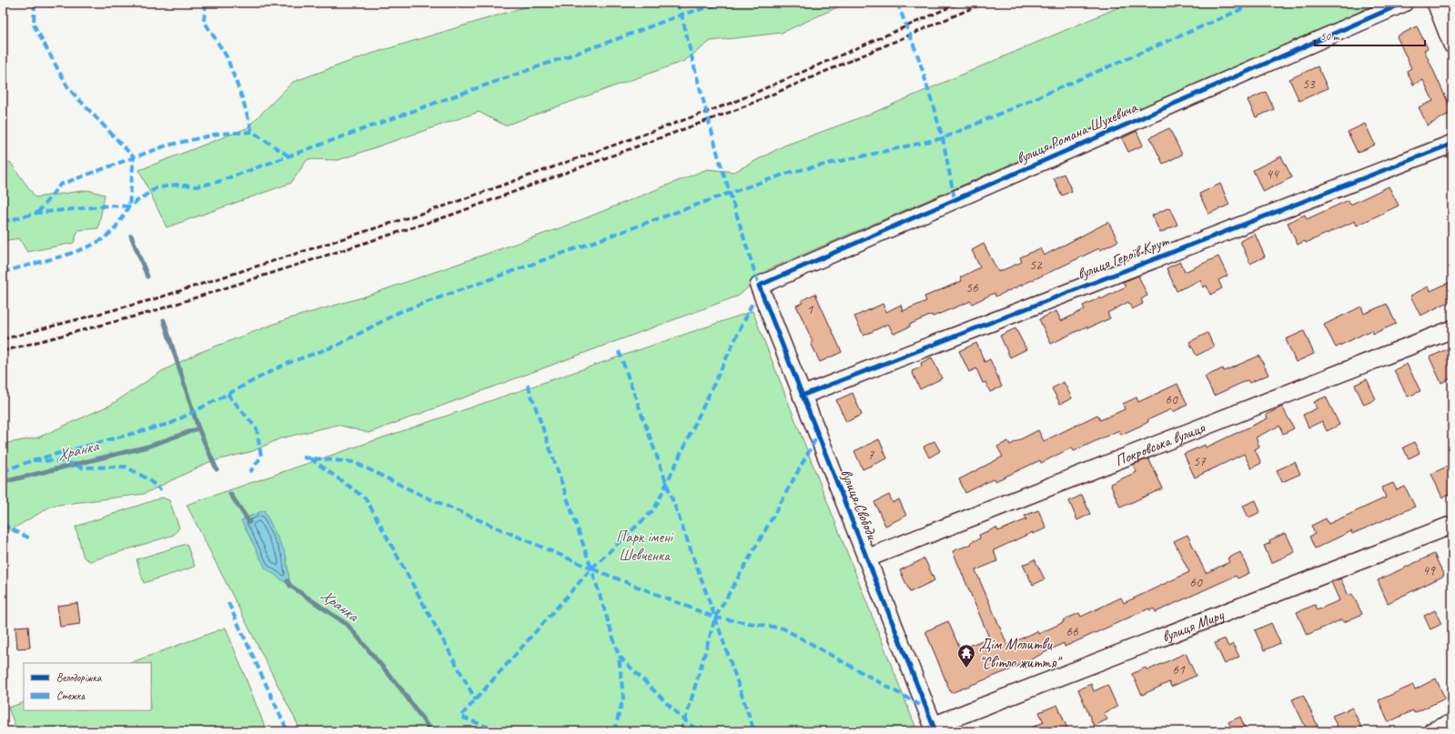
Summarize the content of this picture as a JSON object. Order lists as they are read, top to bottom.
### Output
{
  "streets": {
    "street": [
      "вулиця Романа Шухевича",
      "вулиця Героїв Крут",
      "Покровська вулиця",
      "вулиця Свободи",
      "вулиця Миру"
    ]
  },
  "crossings": [
    ["вулиця Романа Шухевича", "вулиця Свободи"],
    ["вулиця Героїв Крут", "вулиця Свободи"],
    ["Покровська вулиця", "вулиця Свободи"],
    ["вулиця Свободи", "вулиця Миру"]
  ],
  "water": ["Хранка"],
  "parks": ["Парк імені Шевченка"],
  "places": {
    "temple": ["Дім Молитви \"Світло життя\""]
  },
  "house_numbers": [
    "53",
    "44",
    "52",
    "56",
    "1",
    "60",
    "7",
    "57",
    "49",
    "60",
    "66",
    "61"
  ],
  "legend": ["Велодоріжка", "Стежка"],
  "scale_bar": "50 m"
}
